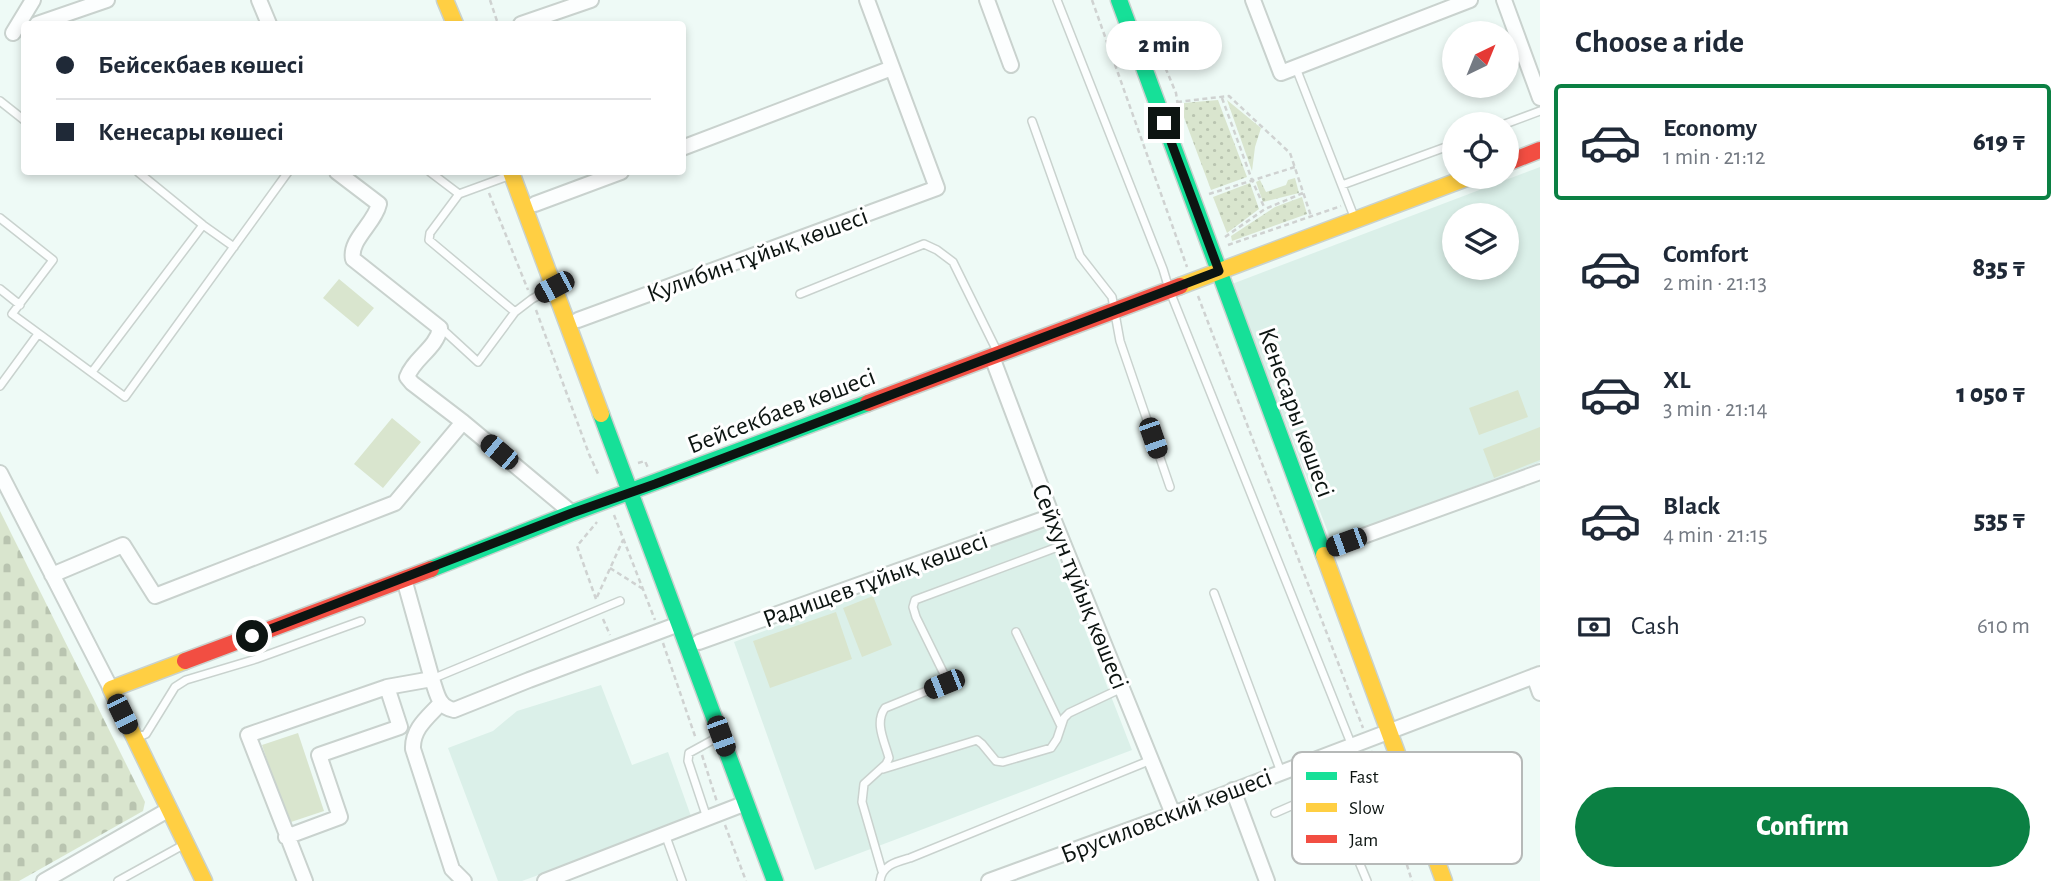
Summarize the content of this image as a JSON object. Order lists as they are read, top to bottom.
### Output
{
  "streets": {
    "main road": ["Бейсекбаев көшесі", "Кенесары көшесі"],
    "street": [
      "Кулибин тұйық көшесі",
      "Радищев тұйық көшесі",
      "Сейхун тұйық көшесі",
      "Брусиловский көшесі"
    ]
  },
  "crossings": [
    ["Бейсекбаев көшесі", "Кенесары көшесі"],
    ["Бейсекбаев көшесі", "Сейхун тұйық көшесі"],
    ["Кенесары көшесі", "Брусиловский көшесі"],
    ["Радищев тұйық көшесі", "Сейхун тұйық көшесі"],
    ["Сейхун тұйық көшесі", "Брусиловский көшесі"]
  ],
  "legend": ["Fast", "Slow", "Jam"],
  "north": "top right",
  "page": {
    "heading": "Choose a ride",
    "bubble": "2 min",
    "banner": ["Бейсекбаев көшесі", "Кенесары көшесі"],
    "list": [
      {
        "name": "Economy",
        "note": "1 min · 21:12",
        "value": "619 ₸"
      },
      {
        "name": "Comfort",
        "note": "2 min · 21:13",
        "value": "835 ₸"
      },
      {
        "name": "XL",
        "note": "3 min · 21:14",
        "value": "1 050 ₸"
      },
      {
        "name": "Black",
        "note": "4 min · 21:15",
        "value": "535 ₸"
      }
    ],
    "pay": ["Cash", "610 m"],
    "buttons": "Confirm"
  }
}
